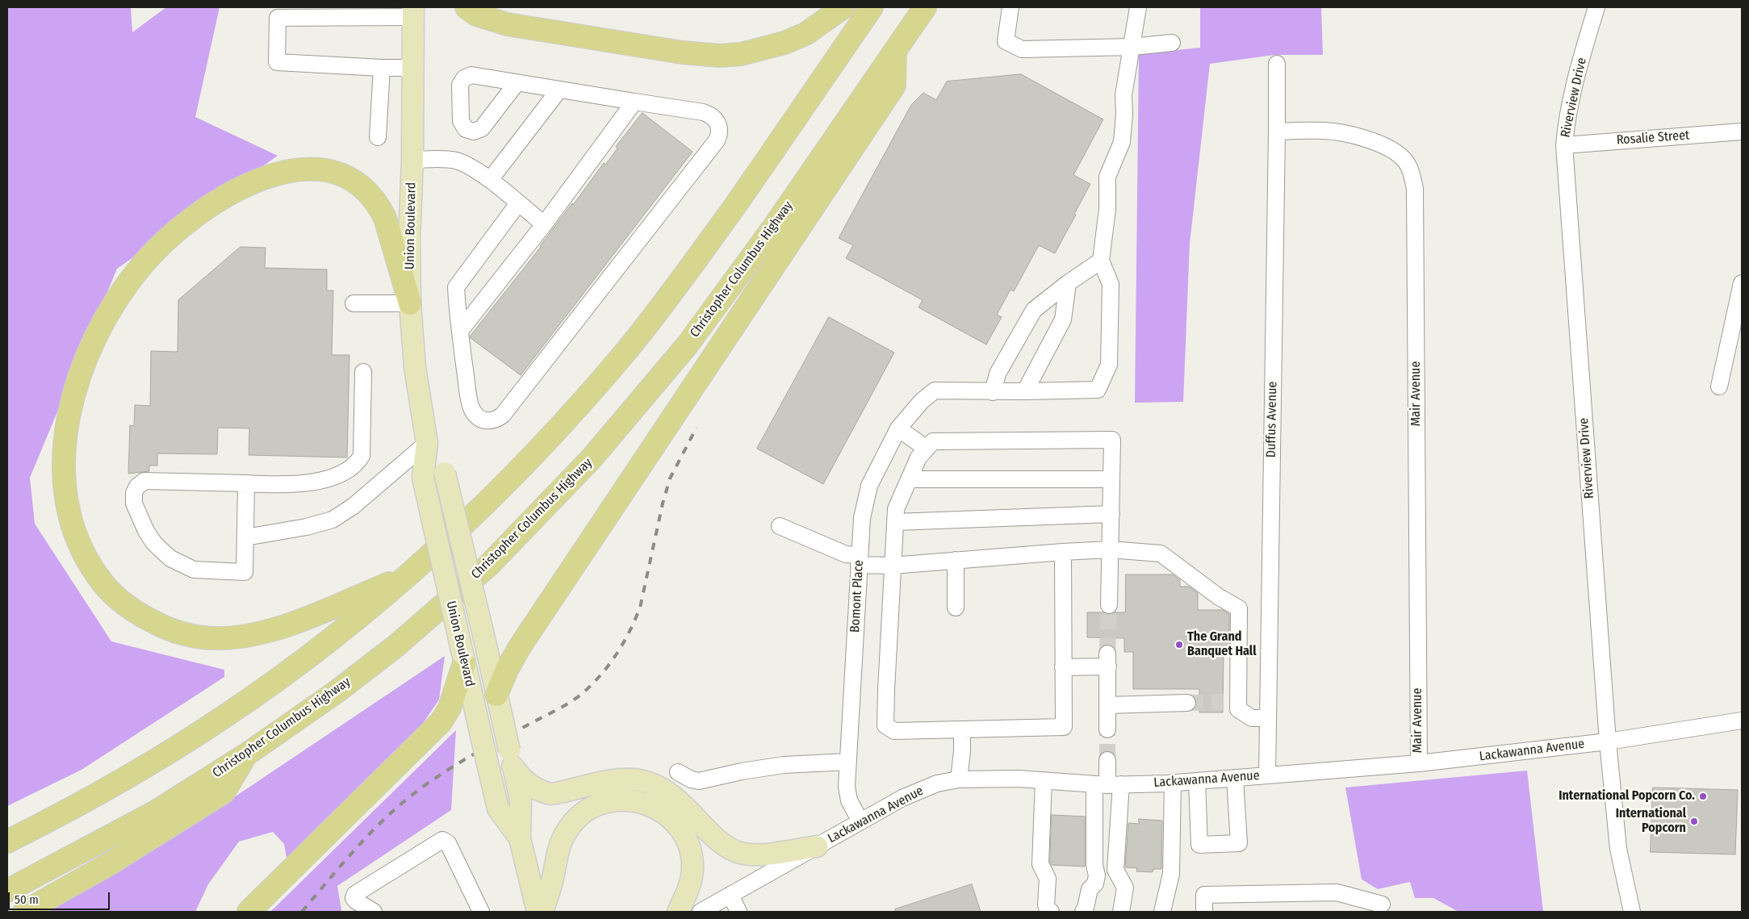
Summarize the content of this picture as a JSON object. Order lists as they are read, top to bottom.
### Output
{
  "streets": {
    "highway": ["Christopher Columbus Highway"],
    "main road": ["Union Boulevard"],
    "street": [
      "Riverview Drive",
      "Rosalie Street",
      "Mair Avenue",
      "Duffus Avenue",
      "Bomont Place",
      "Lackawanna Avenue"
    ]
  },
  "crossings": [
    ["Riverview Drive", "Rosalie Street"],
    ["Riverview Drive", "Lackawanna Avenue"],
    ["Mair Avenue", "Duffus Avenue"],
    ["Mair Avenue", "Lackawanna Avenue"],
    ["Duffus Avenue", "Lackawanna Avenue"],
    ["Bomont Place", "Lackawanna Avenue"]
  ],
  "places": ["The Grand Banquet Hall", "International Popcorn Co.", "International Popcorn"],
  "scale_bar": "50 m"
}
